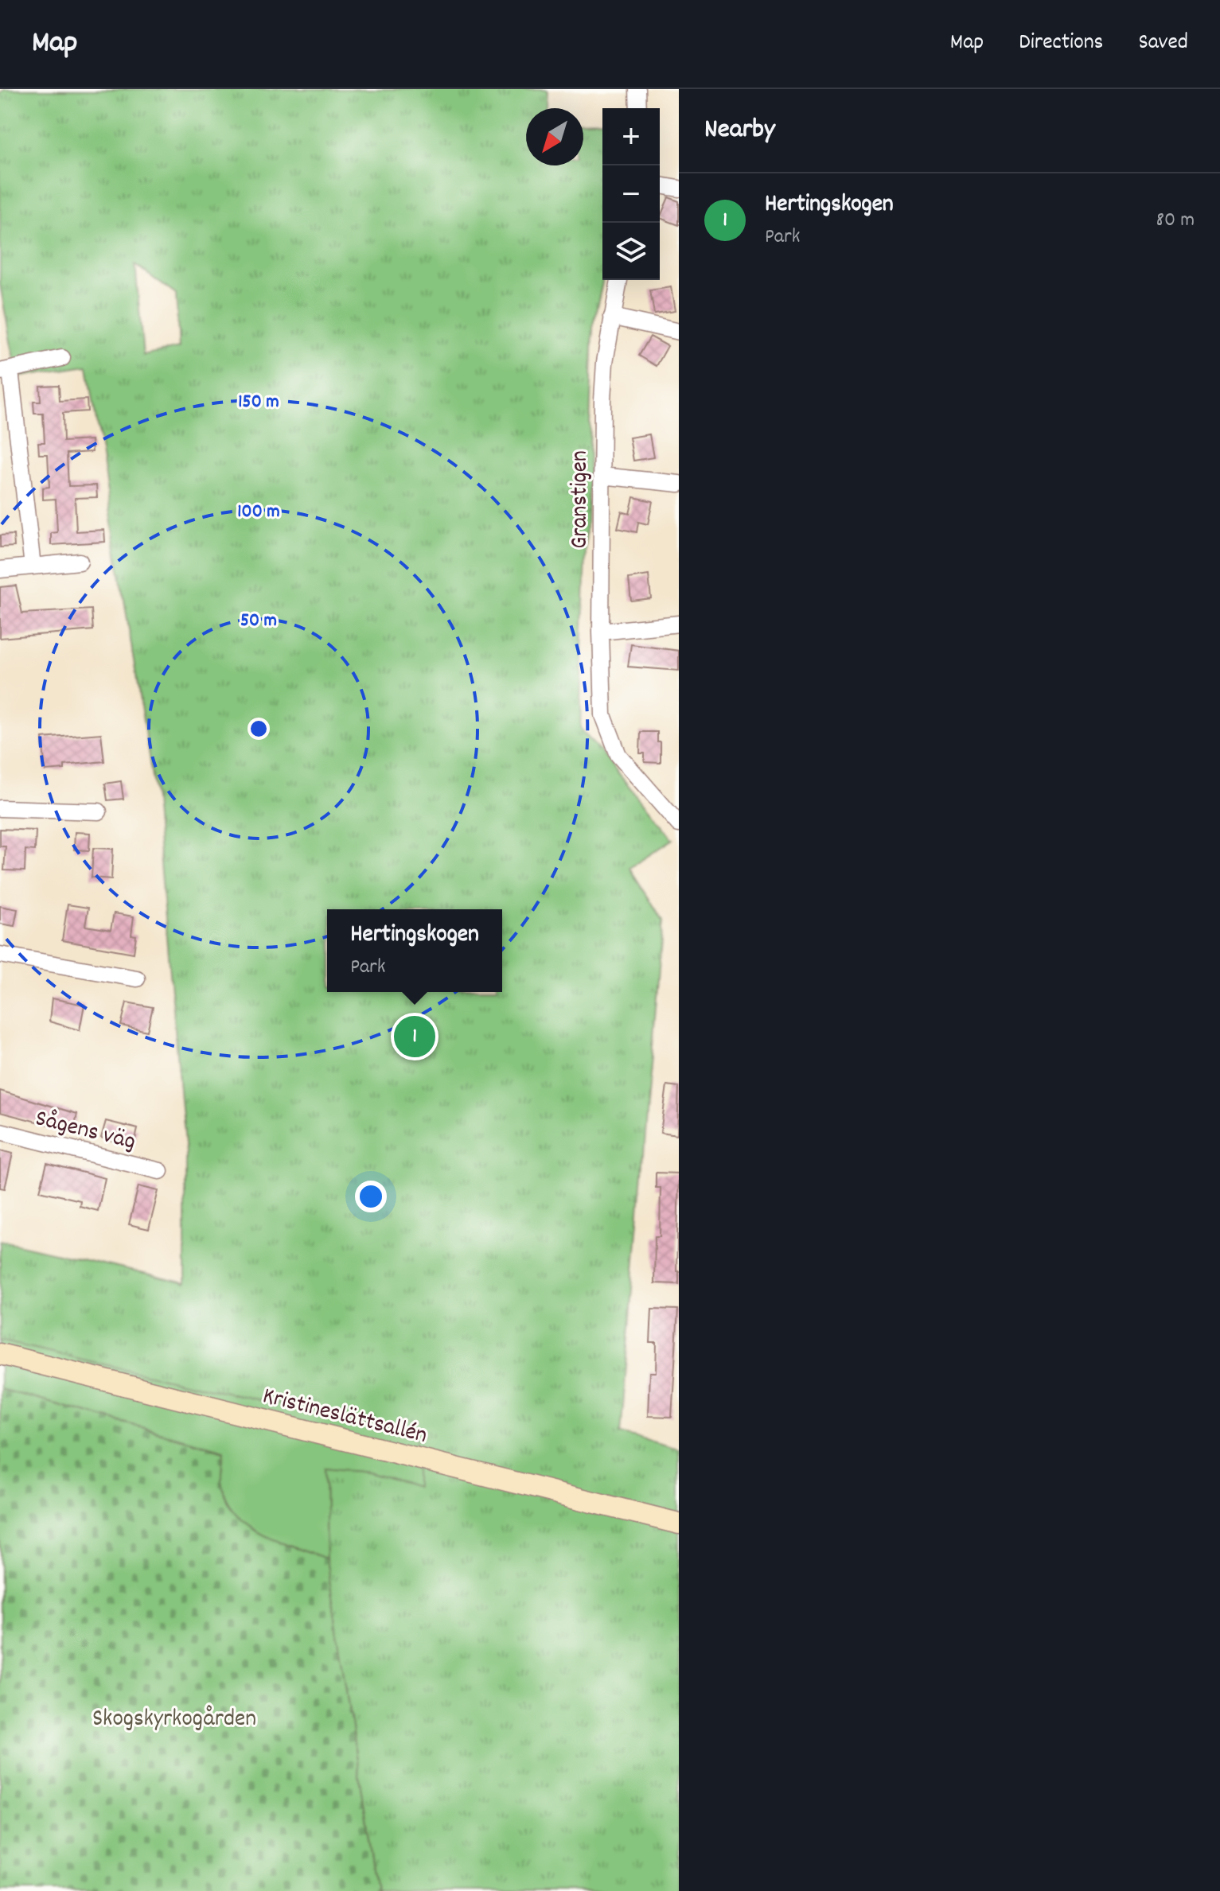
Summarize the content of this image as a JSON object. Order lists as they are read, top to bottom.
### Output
{
  "streets": {
    "street": ["Granstigen", "Sågens väg", "Kristineslättsallén"]
  },
  "parks": ["Skogskyrkogården"],
  "north": "bottom left",
  "page": {
    "header": "Map",
    "nav": ["Map", "Directions", "Saved"],
    "heading": "Nearby",
    "map_buttons": ["+", "−"],
    "list": [
      {
        "mark": "1",
        "name": "Hertingskogen",
        "note": "Park",
        "value": "80 m"
      }
    ],
    "popup": ["Hertingskogen", "Park"],
    "pins": "1"
  },
  "rings": ["150 m", "100 m", "50 m"]
}
